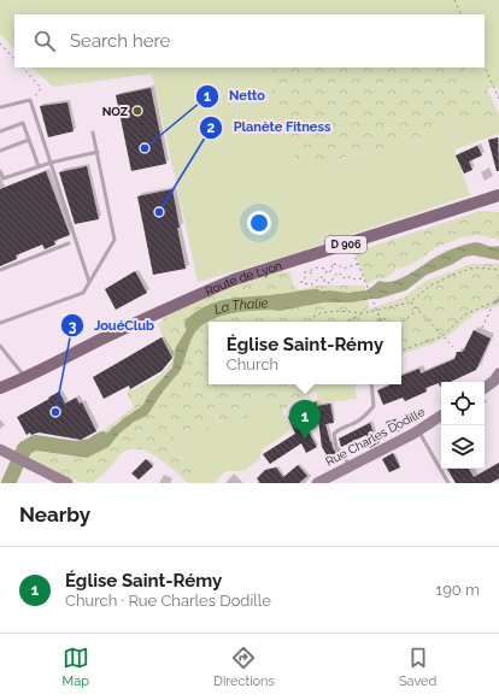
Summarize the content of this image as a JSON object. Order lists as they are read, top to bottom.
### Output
{
  "streets": {
    "main road": ["D 906", "Route de Lyon", "Rue Charles Dodille"]
  },
  "water": ["La Thalie"],
  "places": [
    "NOZ",
    "Netto",
    "Planète Fitness",
    "JouéClub"
  ],
  "page": {
    "search": "Search here",
    "popup": ["Église Saint-Rémy", "Church"],
    "pins": "1",
    "heading": "Nearby",
    "list": [
      {
        "mark": "1",
        "name": "Église Saint-Rémy",
        "note": "Church · Rue Charles Dodille",
        "value": "190 m"
      }
    ],
    "nav": ["Map", "Directions", "Saved"]
  }
}
